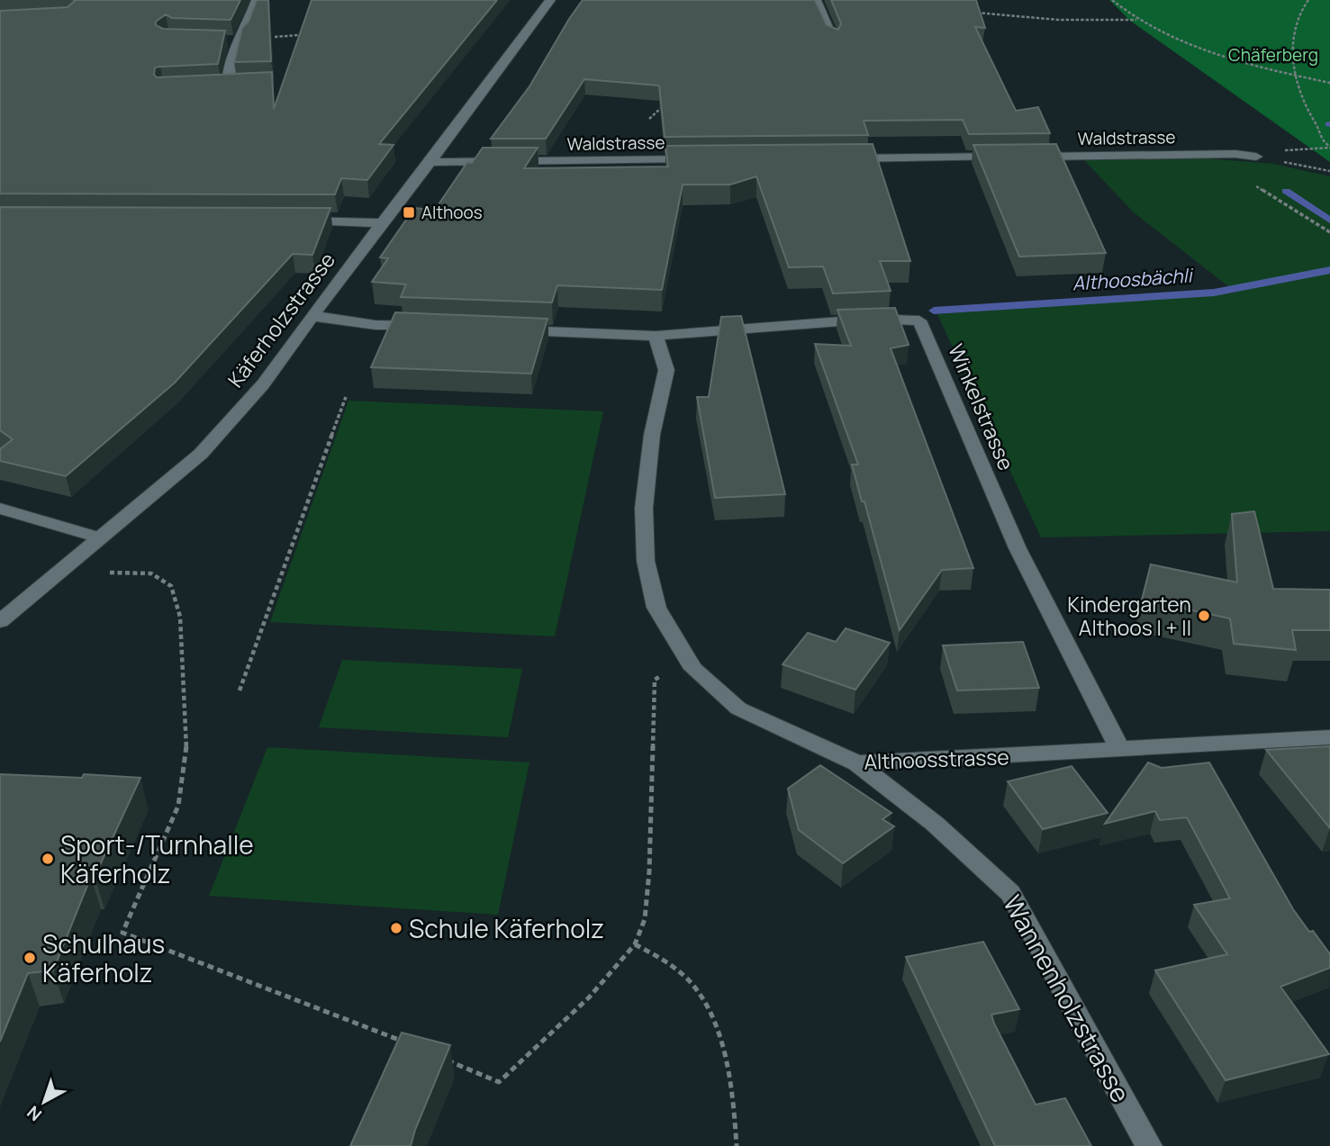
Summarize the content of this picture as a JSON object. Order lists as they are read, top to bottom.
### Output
{
  "streets": {
    "street": [
      "Waldstrasse",
      "Käferholzstrasse",
      "Winkelstrasse",
      "Althoosstrasse",
      "Wannenholzstrasse"
    ]
  },
  "crossings": [
    ["Waldstrasse", "Käferholzstrasse"],
    ["Winkelstrasse", "Althoosstrasse"],
    ["Althoosstrasse", "Wannenholzstrasse"]
  ],
  "water": ["Althoosbächli"],
  "parks": ["Chäferberg"],
  "places": {
    "transit": ["Althoos"],
    "other": [
      "Kindergarten Althoos I + II",
      "Sport-/Turnhalle Käferholz",
      "Schule Käferholz",
      "Schulhaus Käferholz"
    ]
  },
  "north": "bottom left"
}
